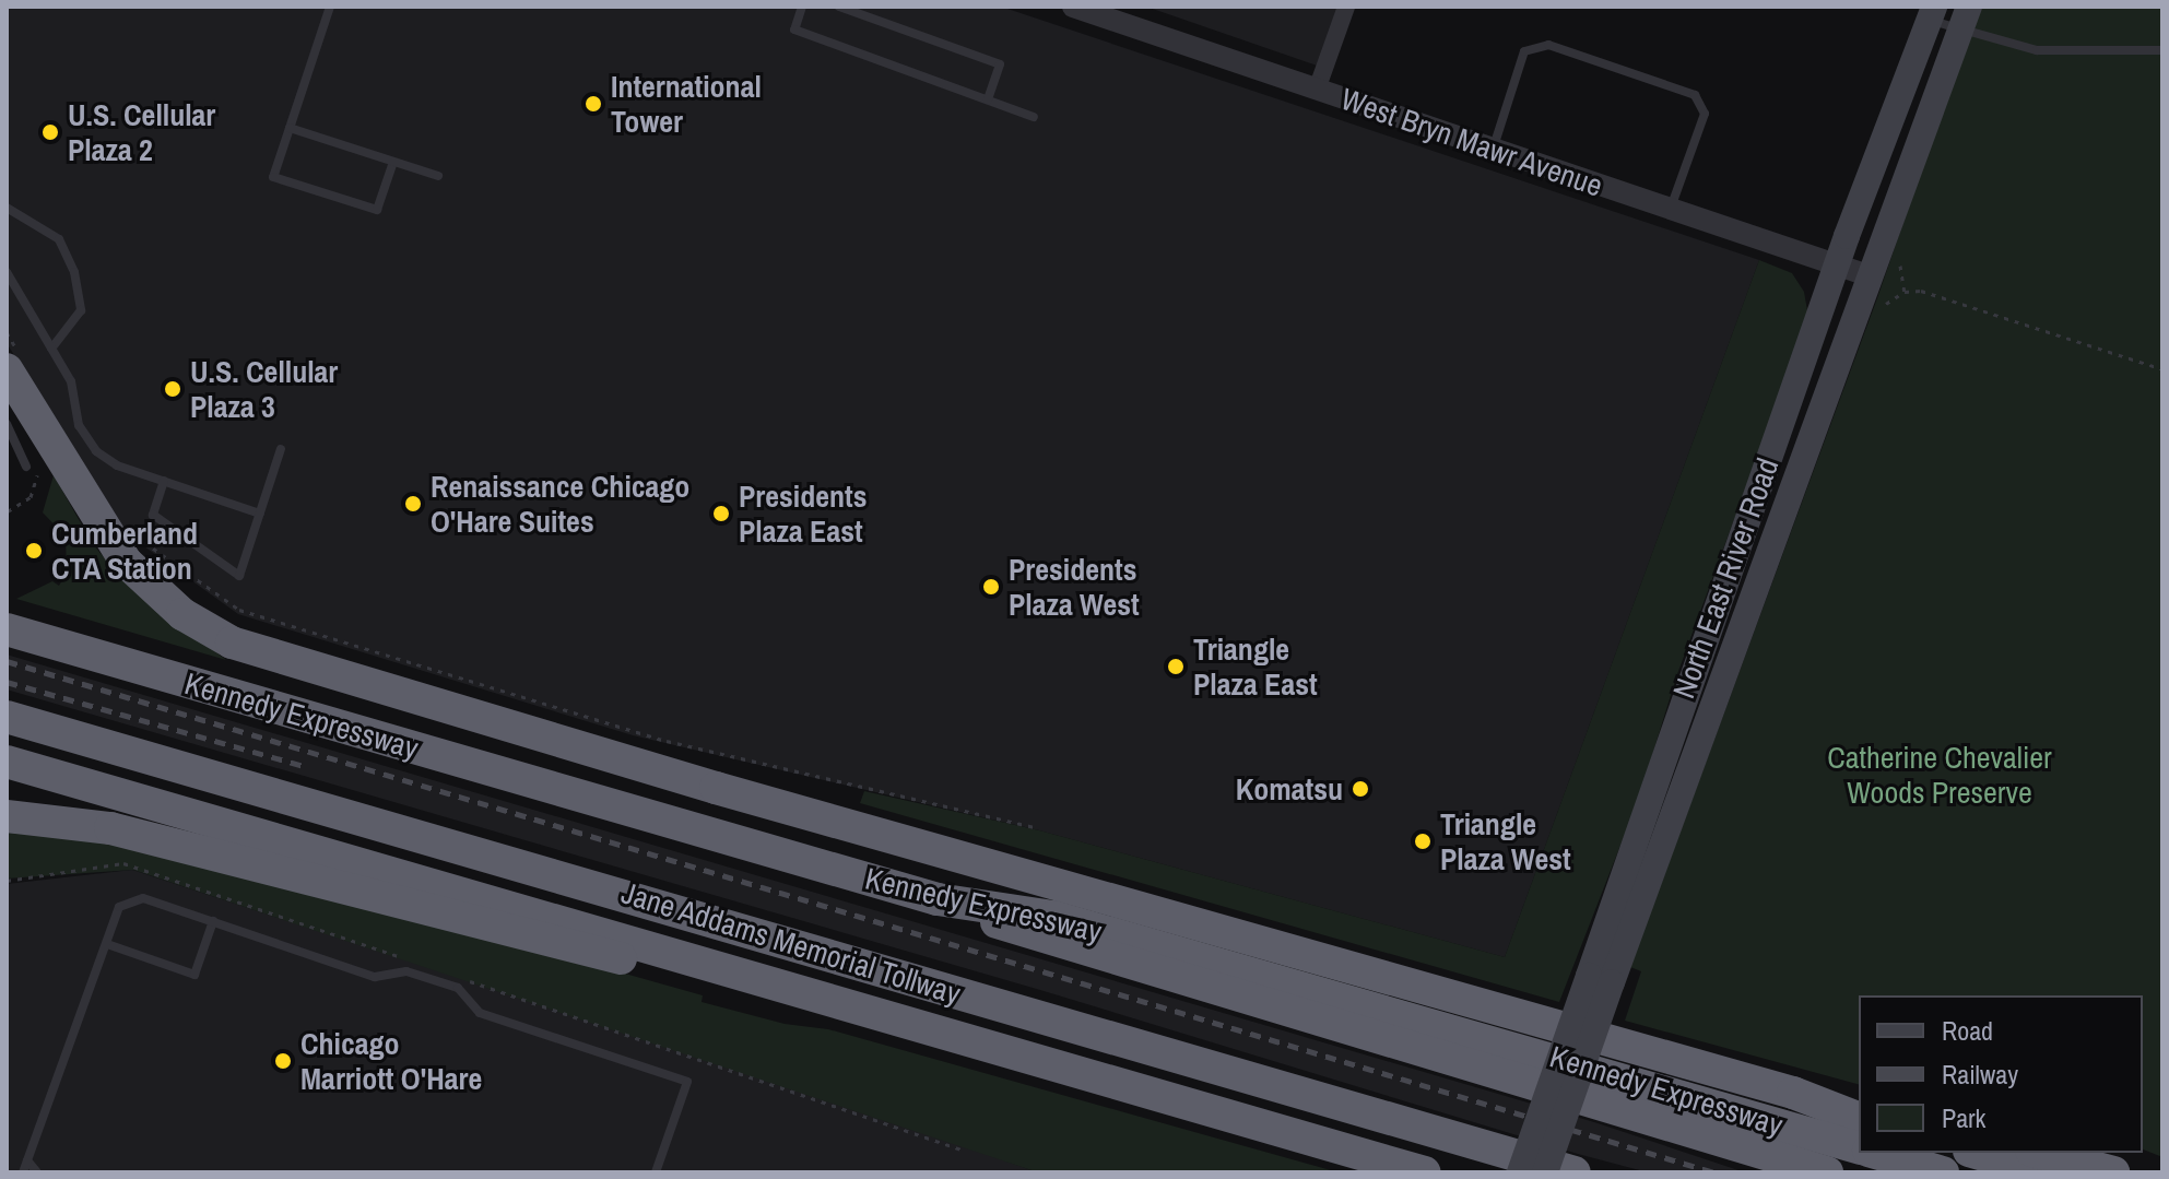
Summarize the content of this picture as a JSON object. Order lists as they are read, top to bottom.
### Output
{
  "streets": {
    "highway": ["Kennedy Expressway", "Jane Addams Memorial Tollway"],
    "main road": ["North East River Road"],
    "street": ["West Bryn Mawr Avenue"]
  },
  "crossings": [
    ["West Bryn Mawr Avenue", "North East River Road"]
  ],
  "parks": ["Catherine Chevalier Woods Preserve"],
  "places": [
    "International Tower",
    "U.S. Cellular Plaza 2",
    "U.S. Cellular Plaza 3",
    "Renaissance Chicago O'Hare Suites",
    "Presidents Plaza East",
    "Cumberland CTA Station",
    "Presidents Plaza West",
    "Triangle Plaza East",
    "Komatsu",
    "Triangle Plaza West",
    "Chicago Marriott O'Hare"
  ],
  "legend": ["Road", "Railway", "Park"]
}
